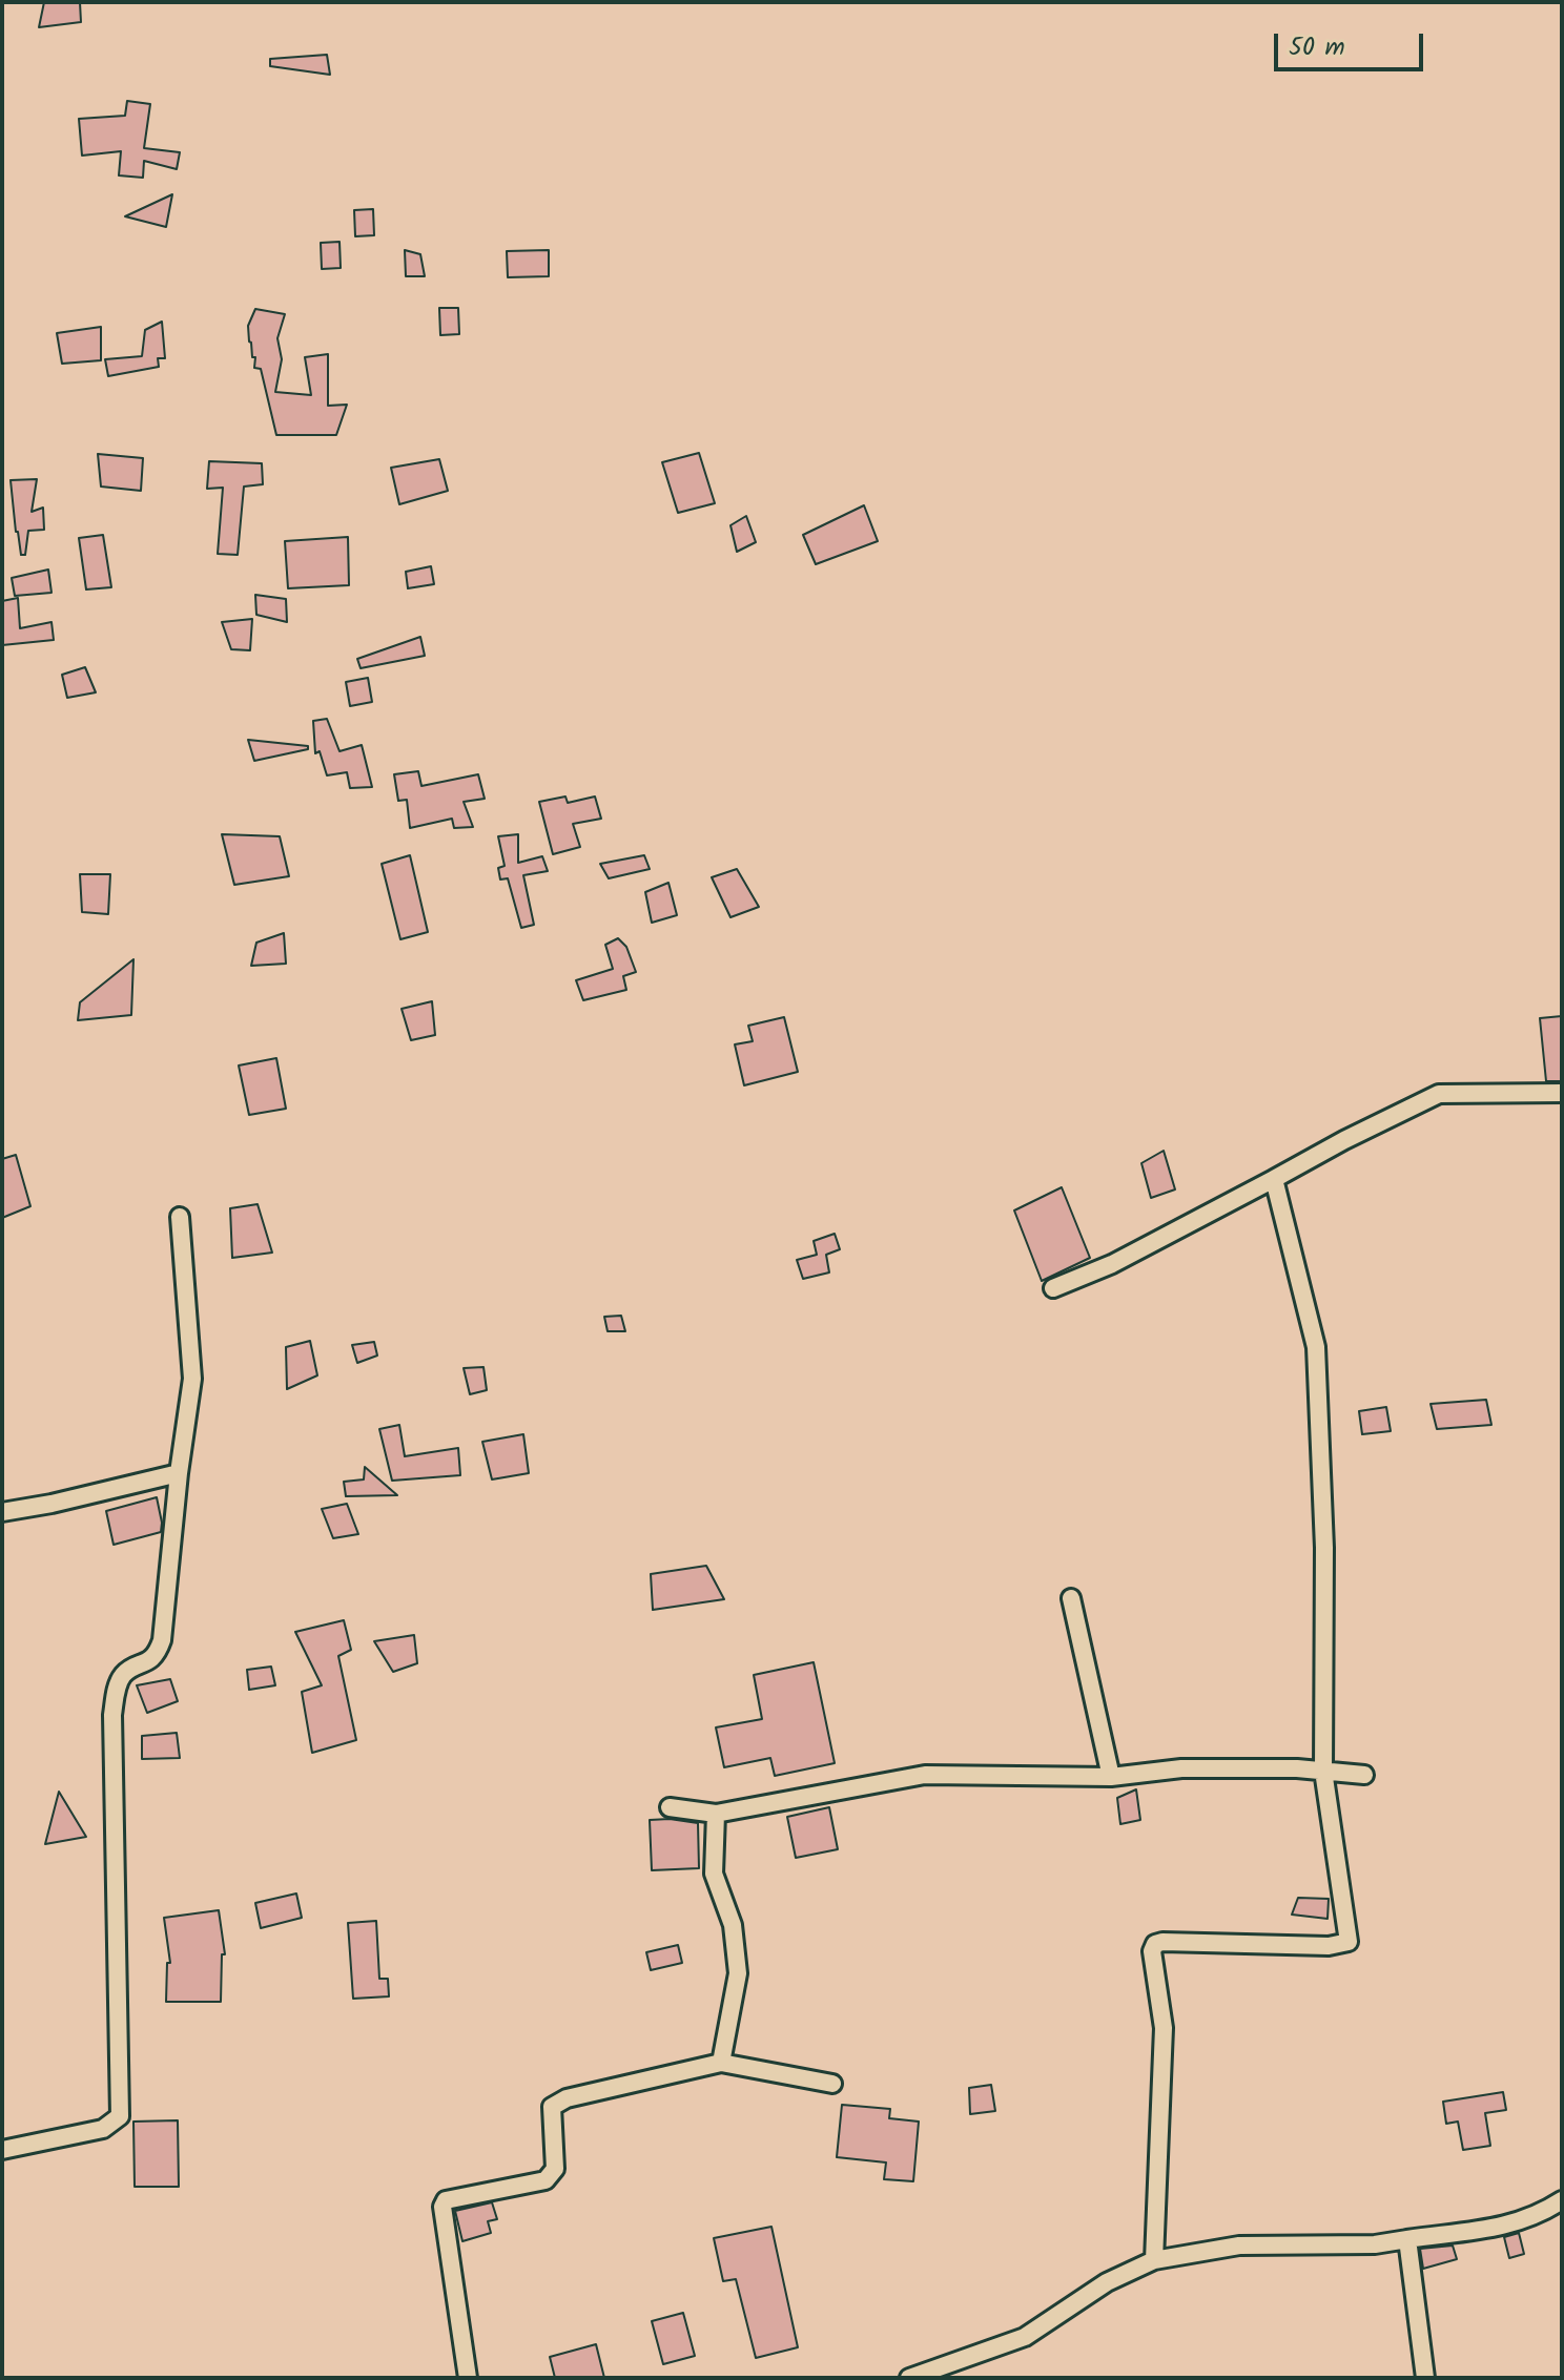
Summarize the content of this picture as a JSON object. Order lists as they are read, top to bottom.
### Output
{
  "scale_bar": "50 m"
}
